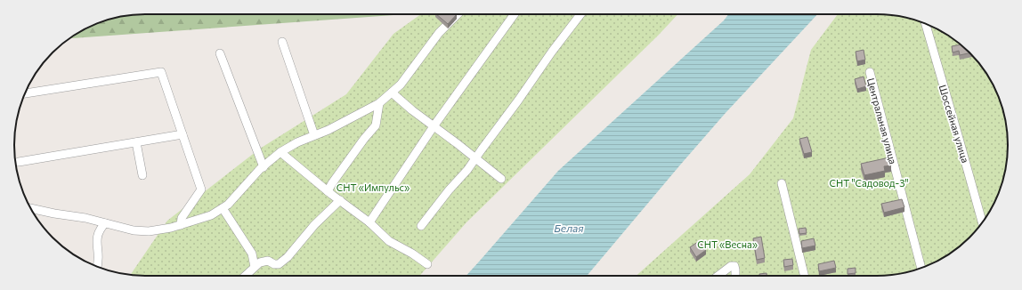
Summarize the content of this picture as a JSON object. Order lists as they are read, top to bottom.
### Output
{
  "streets": {
    "street": ["Центральная улица", "Шоссейная улица"]
  },
  "water": ["Белая"],
  "parks": ["СНТ \"Садовод-3\"", "СНТ «Импульс»", "СНТ «Весна»"]
}
